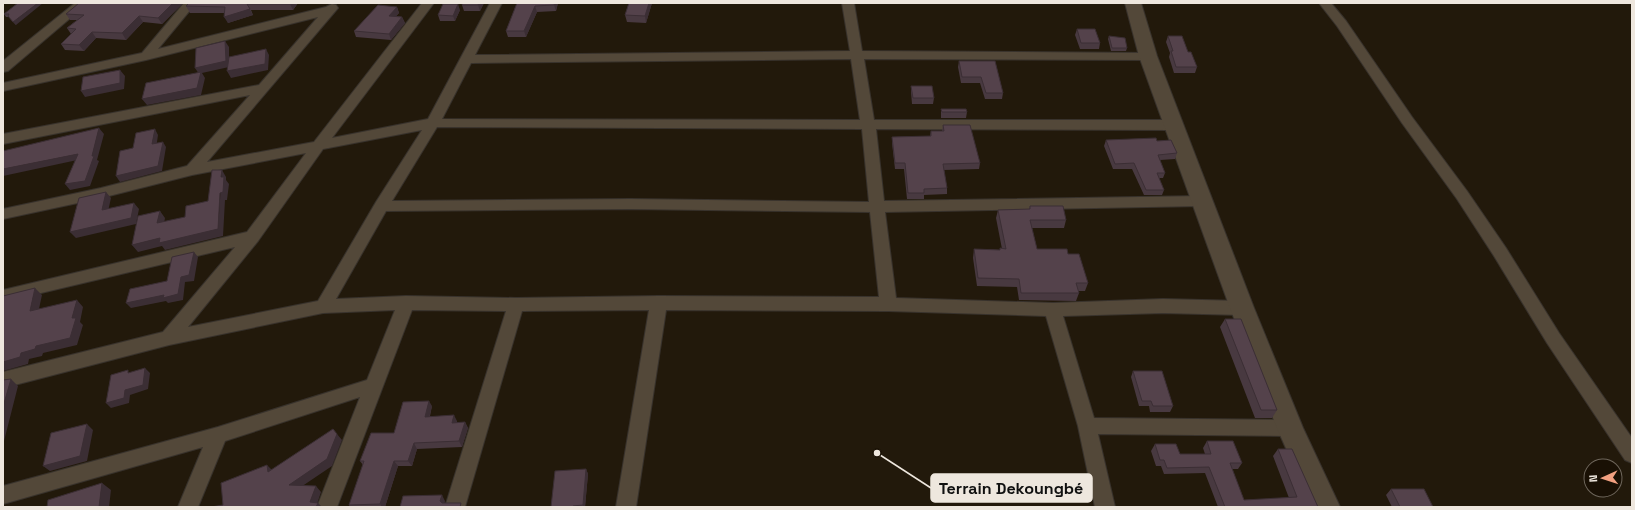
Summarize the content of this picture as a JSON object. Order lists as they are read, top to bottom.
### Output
{
  "places": ["Terrain Dekoungbé"],
  "north": "left"
}
